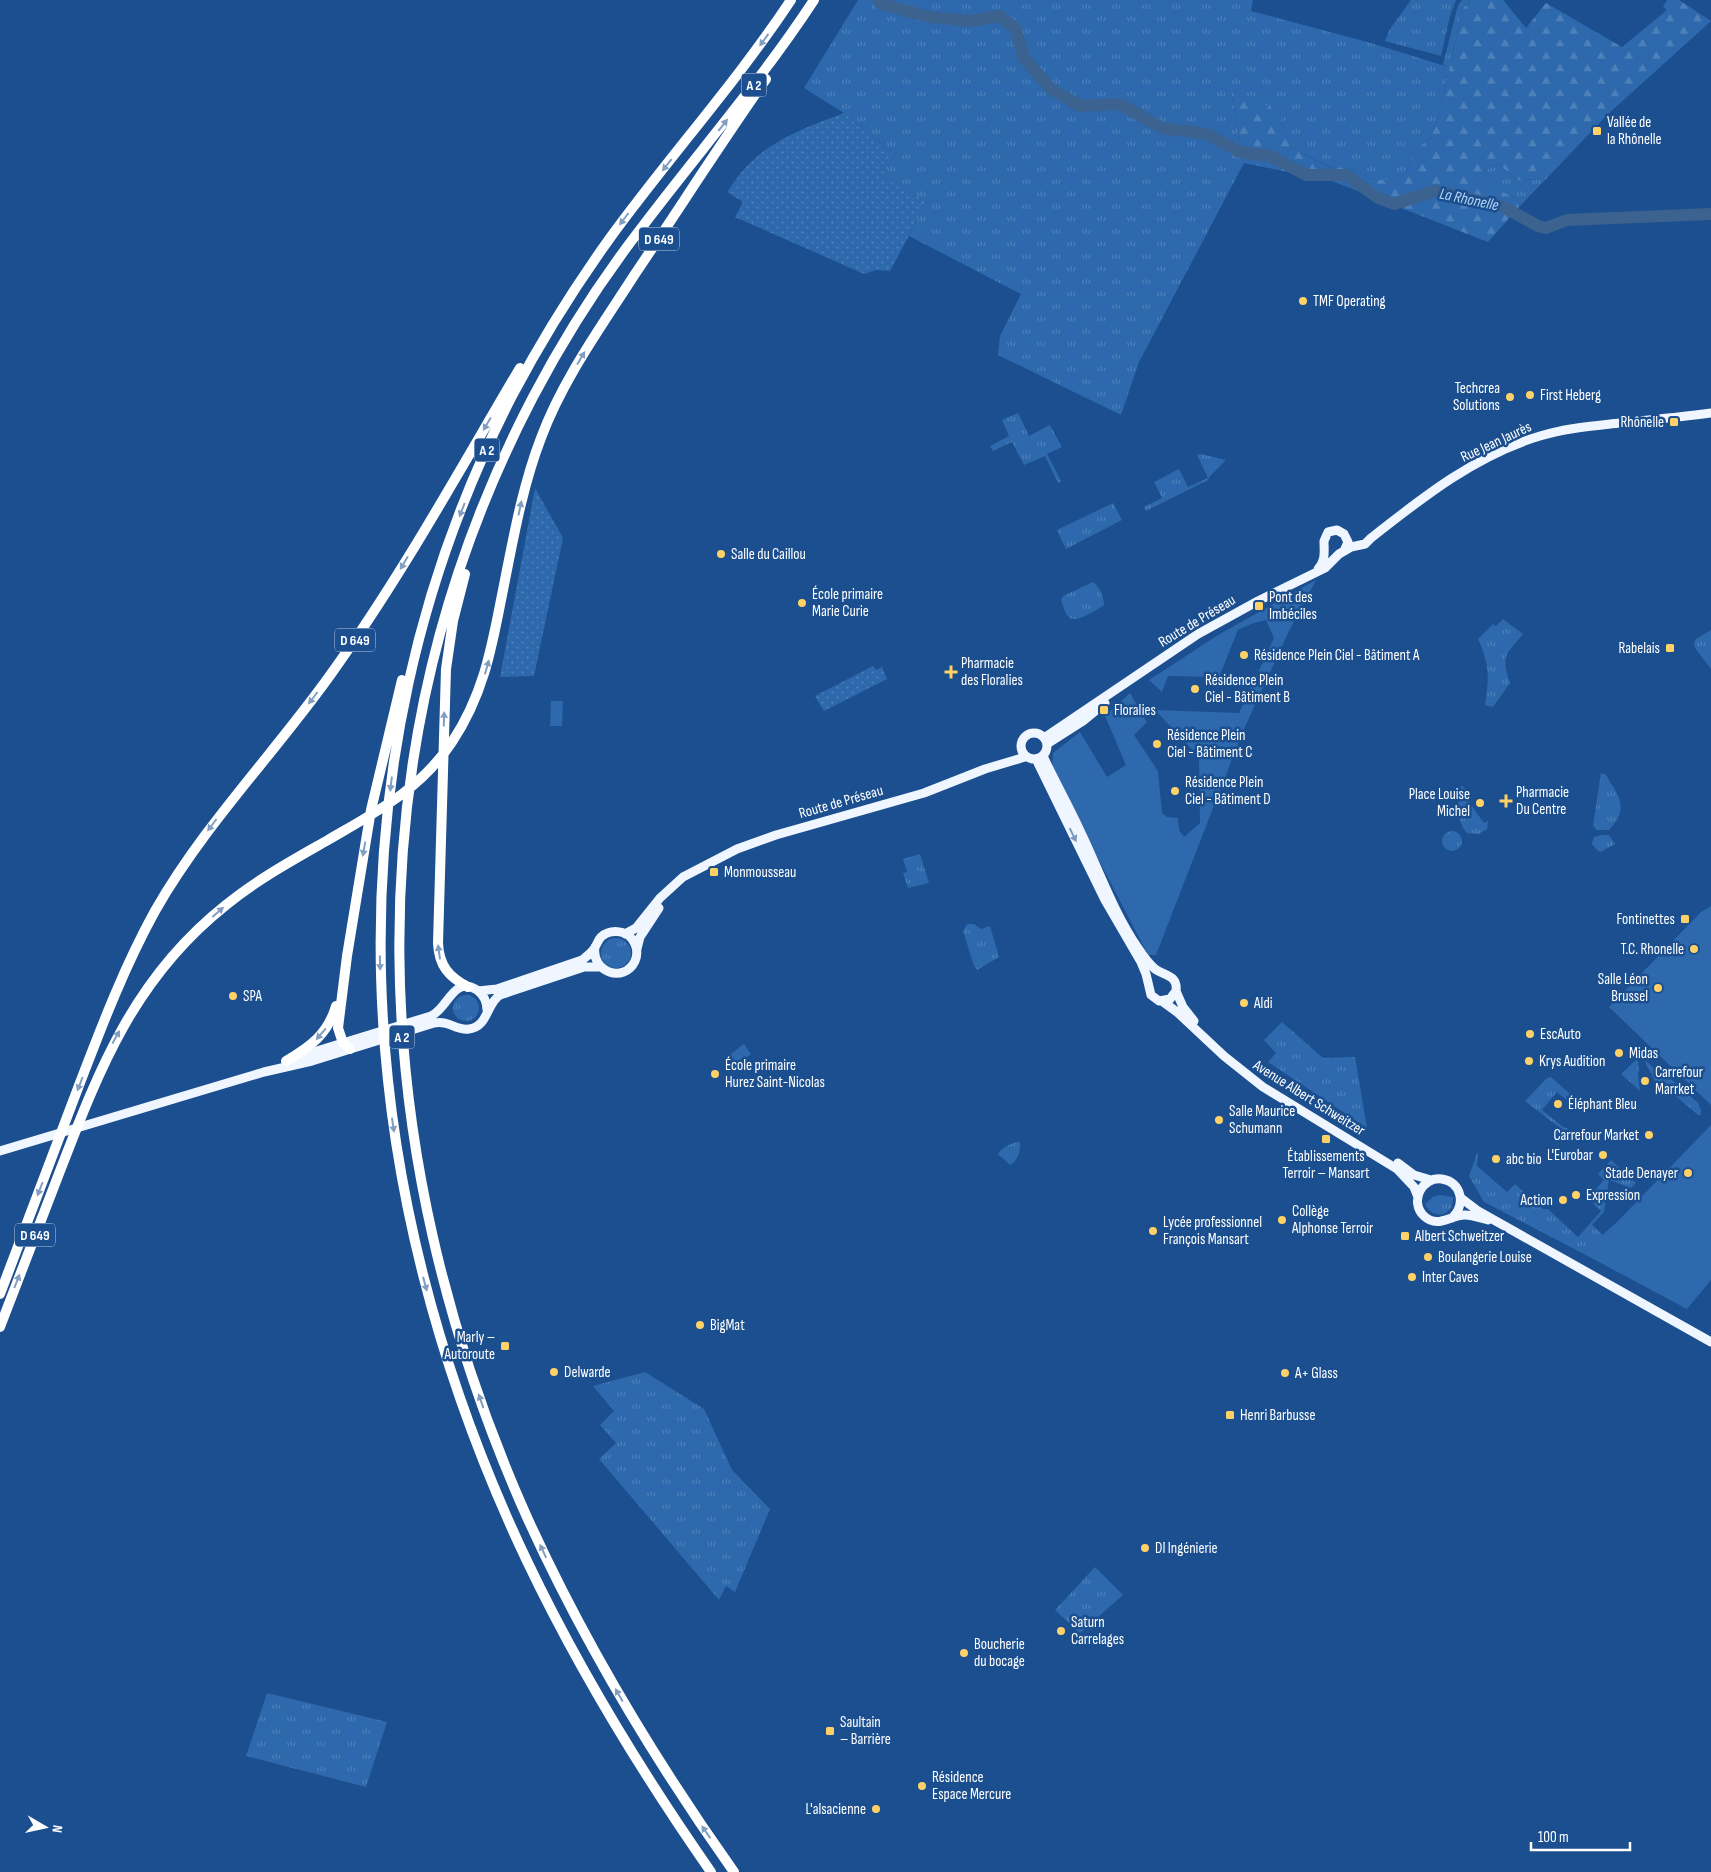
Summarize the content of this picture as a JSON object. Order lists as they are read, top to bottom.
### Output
{
  "streets": {
    "highway": ["A 2", "D 649"],
    "main road": ["Rue Jean Jaurès", "Route de Préseau", "Avenue Albert Schweitzer"]
  },
  "crossings": [
    ["A 2", "D 649"],
    ["Rue Jean Jaurès", "Route de Préseau"]
  ],
  "water": ["La Rhonelle"],
  "places": {
    "transit": [
      "Vallée de la Rhônelle",
      "Rhônelle",
      "Pont des Imbéciles",
      "Rabelais",
      "Floralies",
      "Monmousseau",
      "Fontinettes",
      "Établissements Terroir – Mansart",
      "Albert Schweitzer",
      "Marly – Autoroute",
      "Henri Barbusse",
      "Saultain – Barrière"
    ],
    "other": [
      "TMF Operating",
      "First Heberg",
      "Techcrea Solutions",
      "Salle du Caillou",
      "École primaire Marie Curie",
      "Résidence Plein Ciel - Bâtiment A",
      "Résidence Plein Ciel - Bâtiment B",
      "Résidence Plein Ciel - Bâtiment C",
      "Résidence Plein Ciel - Bâtiment D",
      "Place Louise Michel",
      "T.C. Rhonelle",
      "Salle Léon Brussel",
      "SPA",
      "Aldi",
      "EscAuto",
      "Midas",
      "Krys Audition",
      "École primaire Hurez Saint-Nicolas",
      "Carrefour Marrket",
      "Éléphant Bleu",
      "Salle Maurice Schumann",
      "Carrefour Market",
      "L'Eurobar",
      "abc bio",
      "Stade Denayer",
      "Expression",
      "Action",
      "Collège Alphonse Terroir",
      "Lycée professionnel François Mansart",
      "Boulangerie Louise",
      "Inter Caves",
      "BigMat",
      "Delwarde",
      "A+ Glass",
      "DI Ingénierie",
      "Saturn Carrelages",
      "Boucherie du bocage",
      "Résidence Espace Mercure",
      "L'alsacienne"
    ],
    "health": ["Pharmacie des Floralies", "Pharmacie Du Centre"]
  },
  "scale_bar": "100 m",
  "north": "right"
}
